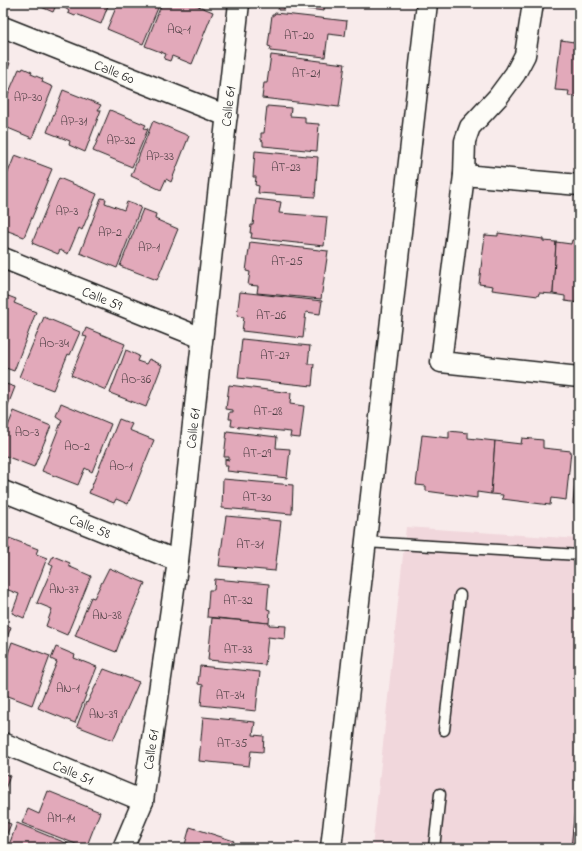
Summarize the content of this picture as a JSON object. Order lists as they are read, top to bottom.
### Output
{
  "streets": {
    "street": [
      "Calle 60",
      "Calle 61",
      "Calle 59",
      "Calle 58",
      "Calle 51"
    ]
  },
  "crossings": [
    ["Calle 60", "Calle 61"],
    ["Calle 61", "Calle 59"],
    ["Calle 61", "Calle 58"],
    ["Calle 61", "Calle 51"]
  ],
  "house_numbers": [
    "AQ-1",
    "AT-20",
    "AT-21",
    "AP-30",
    "AP-31",
    "AP-32",
    "AP-33",
    "AT-23",
    "AP-3",
    "AP-2",
    "AP-1",
    "AT-25",
    "AT-26",
    "AO-34",
    "AT-27",
    "AO-36",
    "AT-28",
    "AO-3",
    "AO-2",
    "AT-29",
    "AO-1",
    "AT-30",
    "AT-31",
    "AN-37",
    "AT-32",
    "AN-38",
    "AT-33",
    "AN-1",
    "AT-34",
    "AN-39",
    "AT-35",
    "AM-14"
  ]
}
